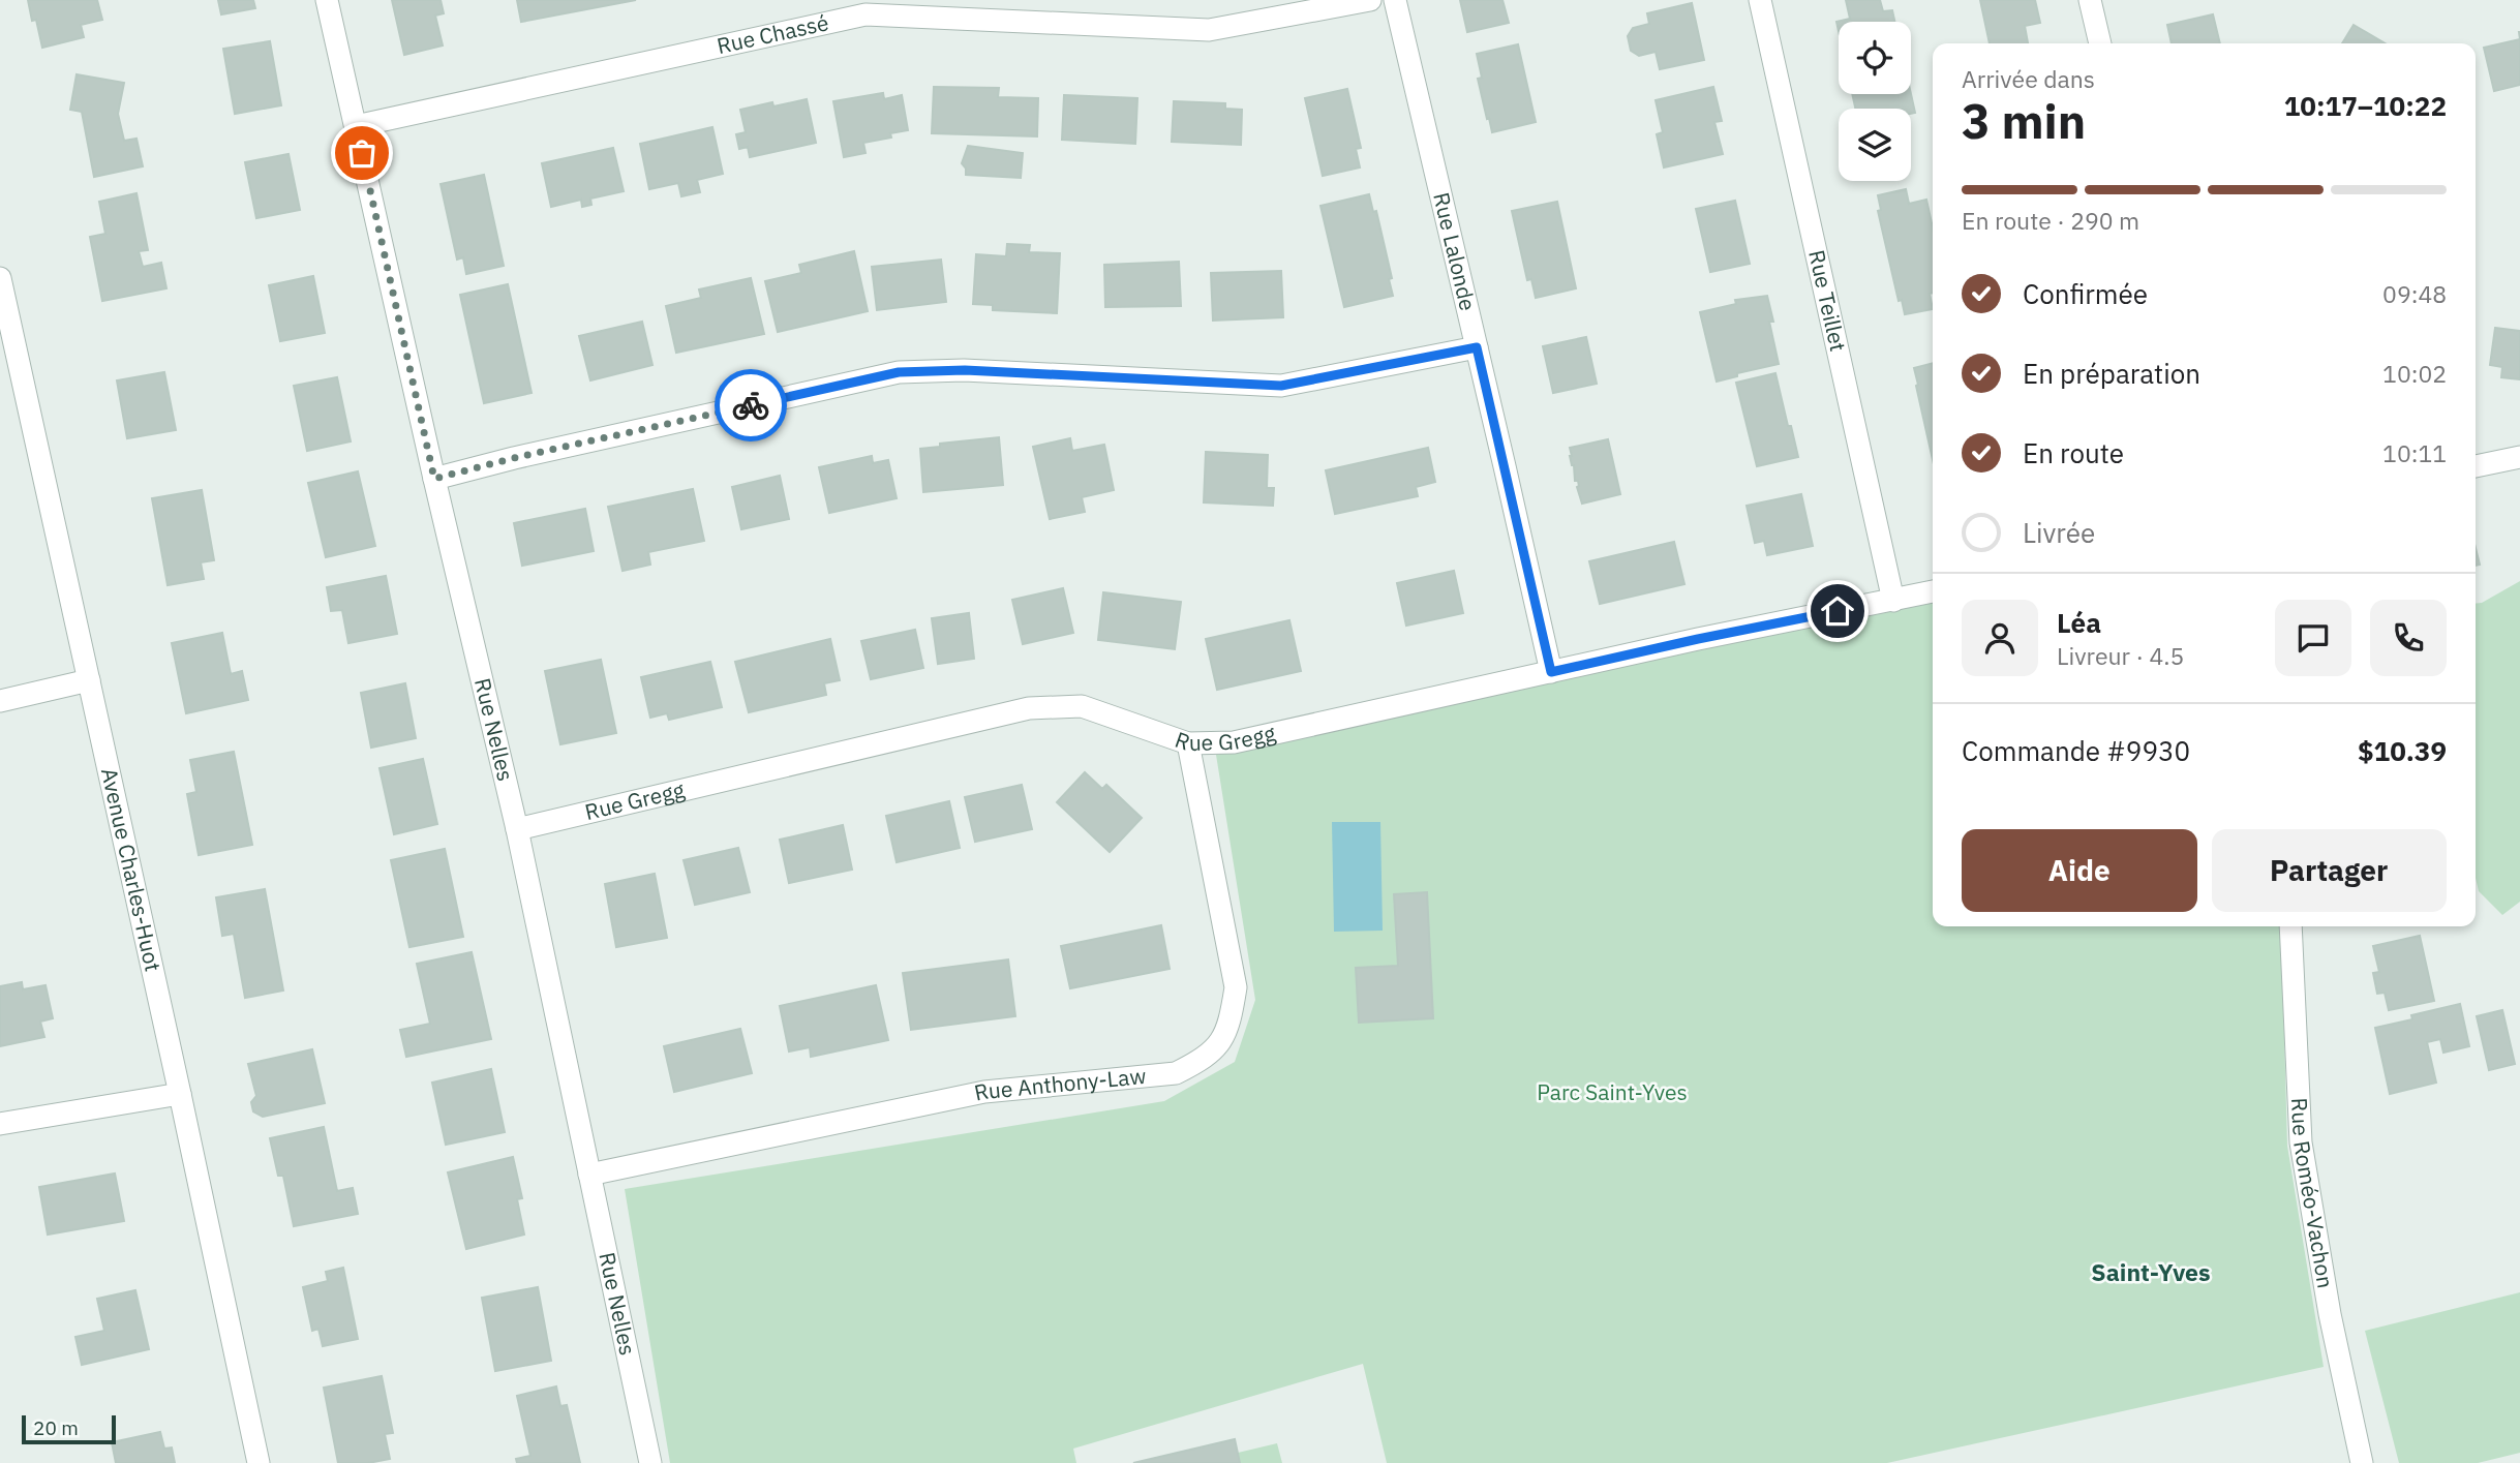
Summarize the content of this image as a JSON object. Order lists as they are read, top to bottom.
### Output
{
  "streets": {
    "street": [
      "Rue Chassé",
      "Rue Lalonde",
      "Rue Teillet",
      "Rue Nelles",
      "Rue Gregg",
      "Avenue Charles-Huot",
      "Rue Anthony-Law",
      "Rue Roméo-Vachon"
    ]
  },
  "crossings": [
    ["Rue Chassé", "Rue Nelles"],
    ["Rue Lalonde", "Rue Gregg"],
    ["Rue Teillet", "Rue Gregg"],
    ["Rue Nelles", "Rue Gregg"],
    ["Rue Nelles", "Rue Anthony-Law"],
    ["Rue Gregg", "Rue Anthony-Law"]
  ],
  "districts": ["Saint-Yves"],
  "parks": ["Parc Saint-Yves"],
  "scale_bar": "20 m",
  "page": {
    "heading": ["3 min", "Arrivée dans", "10:17–10:22"],
    "panel": [
      "Léa",
      "Livreur · 4.5",
      "Commande #9930",
      "$10.39"
    ],
    "bar": "En route · 290 m",
    "list": [
      ["Confirmée", "09:48"],
      ["En préparation", "10:02"],
      ["En route", "10:11"],
      "Livrée"
    ],
    "buttons": ["Aide", "Partager"],
    "scale": "20 m"
  }
}
